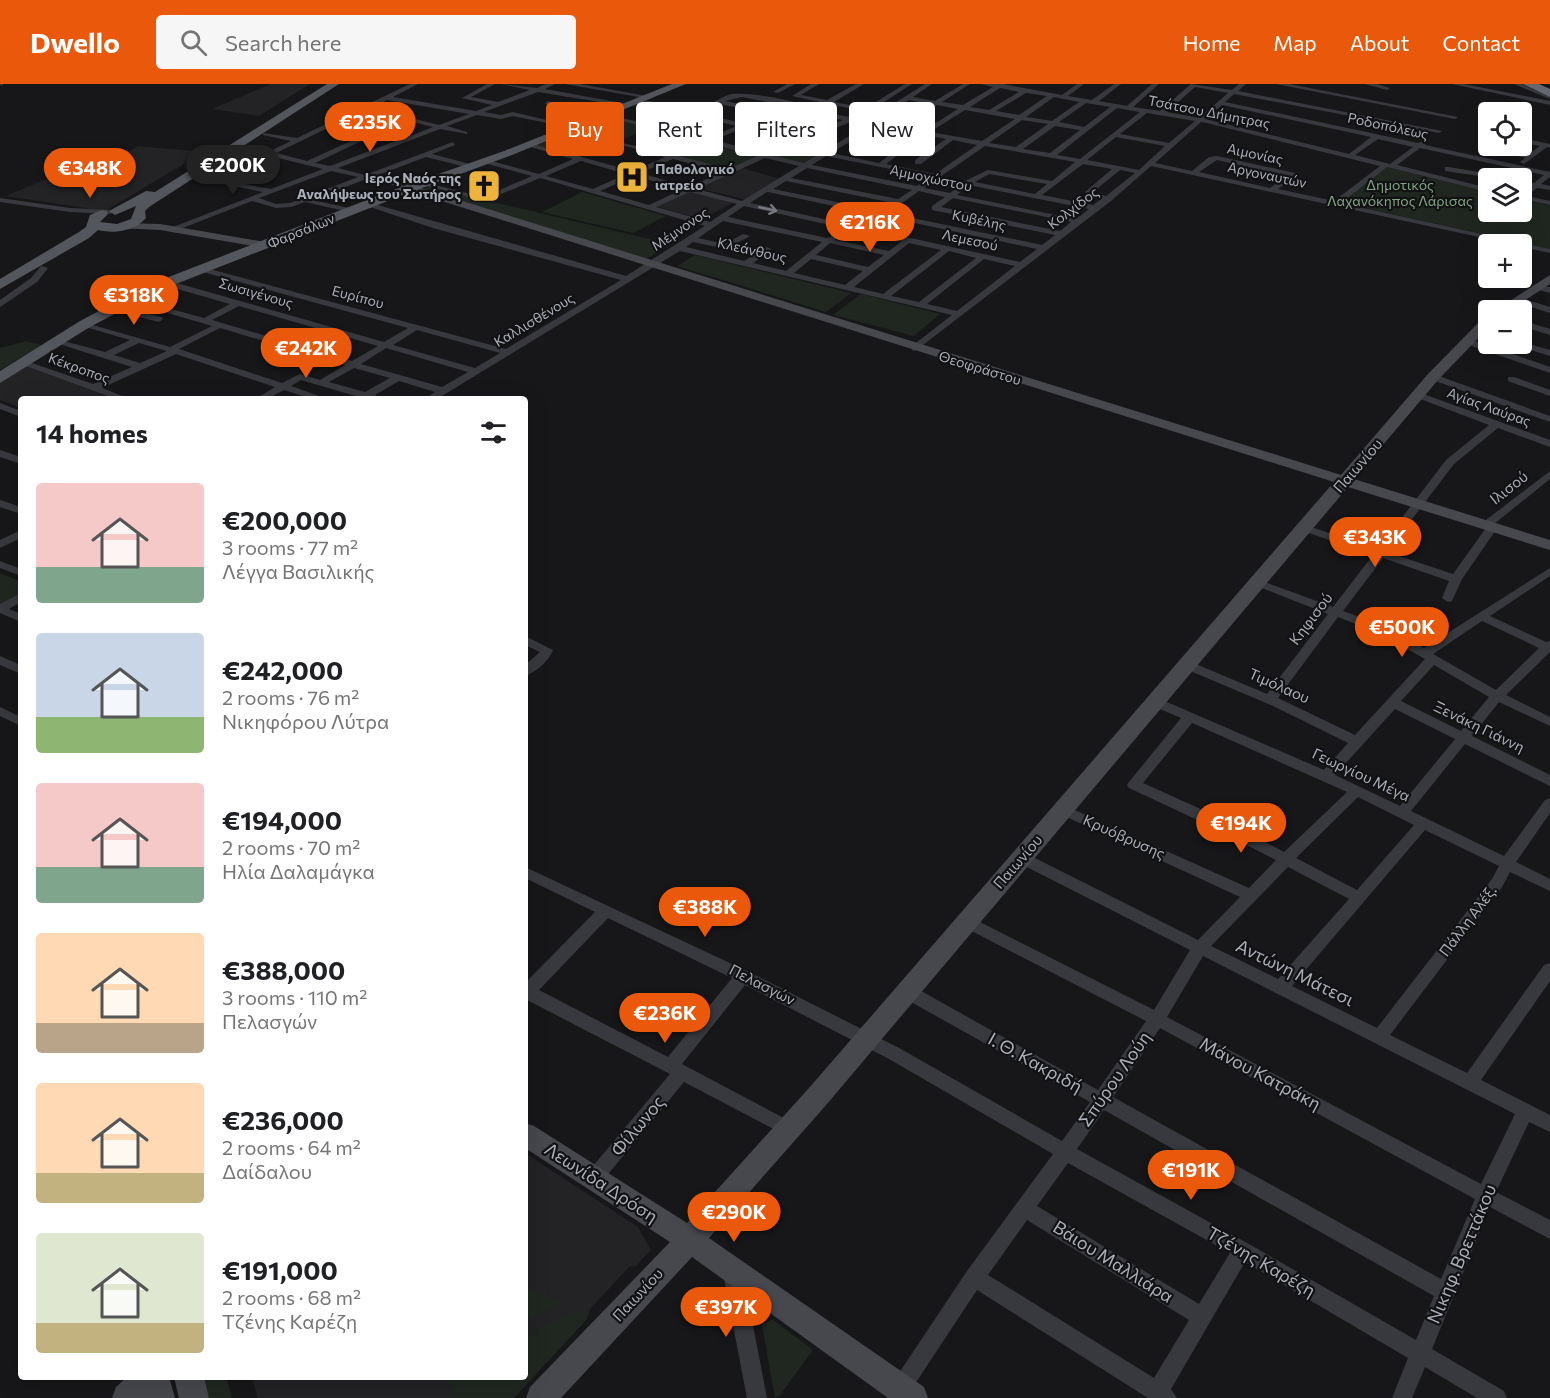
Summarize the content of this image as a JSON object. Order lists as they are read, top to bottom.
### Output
{
  "streets": {
    "main road": ["Φαρσάλων"],
    "street": [
      "Τσάτσου Δήμητρας",
      "Ροδοπόλεως",
      "Αιμονίας",
      "Αργοναυτών",
      "Αμμοχώστου",
      "Κολχίδος",
      "Κυβέλης",
      "Μέμνονος",
      "Λεμεσού",
      "Κλεάνθους",
      "Σωσιγένους",
      "Ευρίπου",
      "Καλλισθένους",
      "Κέκροπος",
      "Θεοφράστου",
      "Αγίας Λαύρας",
      "Παιωνίου",
      "Ιλισού",
      "Κηφισού",
      "Τιμόλαου",
      "Ξενάκη Γιάννη",
      "Γεωργίου Μέγα",
      "Κρυόβρυσης",
      "Πάλλη Αλέξ.",
      "Αντώνη Μάτεσι",
      "Πελασγών",
      "Ι. Θ. Κακριδή",
      "Μάνου Κατράκη",
      "Σπύρου Λούη",
      "Φίλωνος",
      "Λεωνίδα Δρόση",
      "Νικηφ. Βρεττάκου",
      "Βάιου Μαλλιάρα",
      "Τζένης Καρέζη"
    ]
  },
  "crossings": [
    ["Τσάτσου Δήμητρας", "Κολχίδος"],
    ["Ροδοπόλεως", "Κολχίδος"],
    ["Αιμονίας", "Αργοναυτών"],
    ["Αργοναυτών", "Κολχίδος"],
    ["Αμμοχώστου", "Κολχίδος"],
    ["Αμμοχώστου", "Μέμνονος"],
    ["Κολχίδος", "Κυβέλης"],
    ["Κολχίδος", "Λεμεσού"],
    ["Κολχίδος", "Κλεάνθους"],
    ["Κολχίδος", "Θεοφράστου"],
    ["Κυβέλης", "Μέμνονος"],
    ["Κυβέλης", "Λεμεσού"],
    ["Μέμνονος", "Λεμεσού"],
    ["Μέμνονος", "Κλεάνθους"],
    ["Μέμνονος", "Καλλισθένους"],
    ["Μέμνονος", "Θεοφράστου"],
    ["Φαρσάλων", "Λεμεσού"],
    ["Φαρσάλων", "Σωσιγένους"],
    ["Φαρσάλων", "Ευρίπου"],
    ["Φαρσάλων", "Κέκροπος"],
    ["Φαρσάλων", "Θεοφράστου"],
    ["Σωσιγένους", "Καλλισθένους"],
    ["Ευρίπου", "Καλλισθένους"],
    ["Καλλισθένους", "Θεοφράστου"],
    ["Θεοφράστου", "Παιωνίου"],
    ["Θεοφράστου", "Ιλισού"],
    ["Θεοφράστου", "Κηφισού"],
    ["Αγίας Λαύρας", "Παιωνίου"],
    ["Αγίας Λαύρας", "Κηφισού"],
    ["Παιωνίου", "Τιμόλαου"],
    ["Παιωνίου", "Γεωργίου Μέγα"],
    ["Παιωνίου", "Κρυόβρυσης"],
    ["Παιωνίου", "Αντώνη Μάτεσι"],
    ["Παιωνίου", "Πελασγών"],
    ["Παιωνίου", "Ι. Θ. Κακριδή"],
    ["Παιωνίου", "Μάνου Κατράκη"],
    ["Παιωνίου", "Λεωνίδα Δρόση"],
    ["Παιωνίου", "Τζένης Καρέζη"],
    ["Κηφισού", "Τιμόλαου"],
    ["Γεωργίου Μέγα", "Πάλλη Αλέξ."],
    ["Γεωργίου Μέγα", "Σπύρου Λούη"],
    ["Κρυόβρυσης", "Σπύρου Λούη"],
    ["Πάλλη Αλέξ.", "Αντώνη Μάτεσι"],
    ["Αντώνη Μάτεσι", "Σπύρου Λούη"],
    ["Αντώνη Μάτεσι", "Νικηφ. Βρεττάκου"],
    ["Πελασγών", "Φίλωνος"],
    ["Πελασγών", "Τζένης Καρέζη"],
    ["Ι. Θ. Κακριδή", "Σπύρου Λούη"],
    ["Ι. Θ. Κακριδή", "Νικηφ. Βρεττάκου"],
    ["Μάνου Κατράκη", "Σπύρου Λούη"],
    ["Μάνου Κατράκη", "Νικηφ. Βρεττάκου"],
    ["Σπύρου Λούη", "Λεωνίδα Δρόση"],
    ["Σπύρου Λούη", "Βάιου Μαλλιάρα"],
    ["Σπύρου Λούη", "Τζένης Καρέζη"],
    ["Φίλωνος", "Λεωνίδα Δρόση"],
    ["Νικηφ. Βρεττάκου", "Τζένης Καρέζη"]
  ],
  "parks": ["Δημοτικός Λαχανόκηπος Λάρισας"],
  "places": {
    "hospital": ["Παθολογικό ιατρείο"],
    "church": ["Ιερός Ναός της Αναλήψεως του Σωτήρος"]
  },
  "page": {
    "header": "Dwello",
    "search": "Search here",
    "nav": [
      "Home",
      "Map",
      "About",
      "Contact"
    ],
    "map_buttons": ["+", "−"],
    "price": [
      "€235K",
      "€200K",
      "€348K",
      "€216K",
      "€318K",
      "€242K",
      "€343K",
      "€500K",
      "€194K",
      "€388K",
      "€236K",
      "€191K",
      "€290K",
      "€397K"
    ],
    "chip": [
      "Buy",
      "Rent",
      "Filters",
      "New"
    ],
    "heading": "14 homes",
    "list": [
      {
        "name": "€200,000",
        "note": "3 rooms · 77 m² · Λέγγα Βασιλικής"
      },
      {
        "name": "€242,000",
        "note": "2 rooms · 76 m² · Νικηφόρου Λύτρα"
      },
      {
        "name": "€194,000",
        "note": "2 rooms · 70 m² · Ηλία Δαλαμάγκα"
      },
      {
        "name": "€388,000",
        "note": "3 rooms · 110 m² · Πελασγών"
      },
      {
        "name": "€236,000",
        "note": "2 rooms · 64 m² · Δαίδαλου"
      },
      {
        "name": "€191,000",
        "note": "2 rooms · 68 m² · Τζένης Καρέζη"
      }
    ]
  }
}
